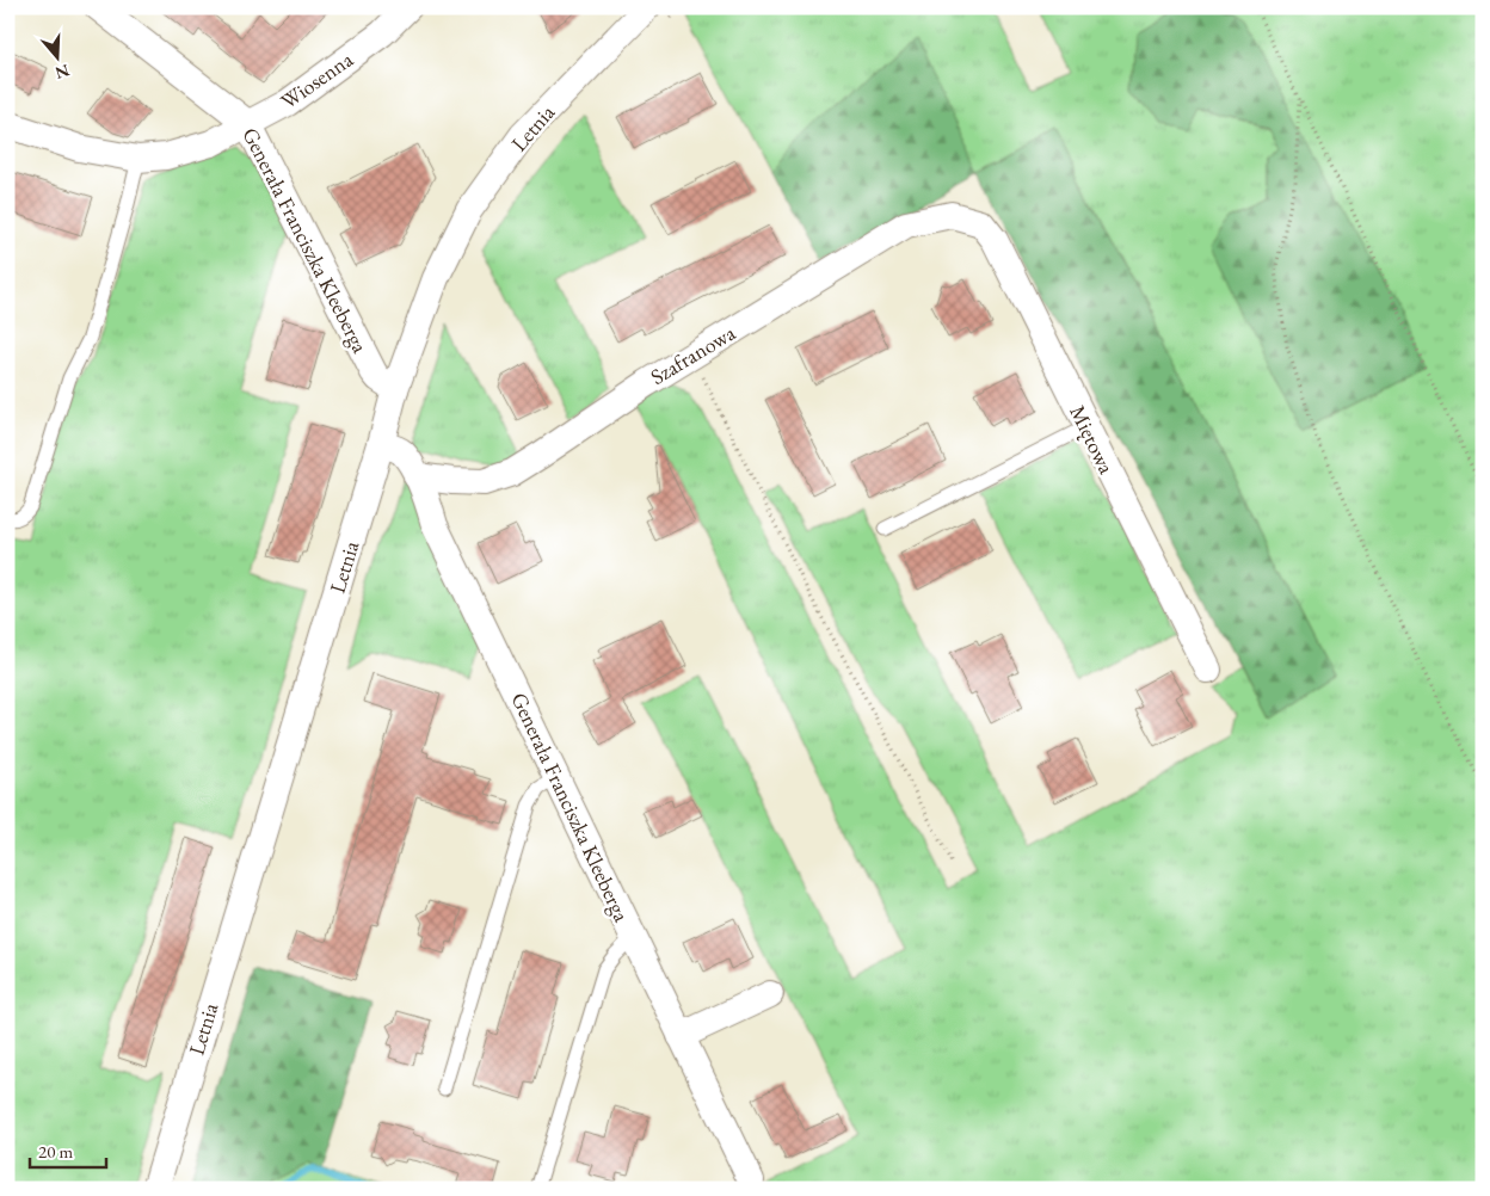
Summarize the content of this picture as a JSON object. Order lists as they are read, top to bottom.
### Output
{
  "streets": {
    "street": [
      "Wiosenna",
      "Letnia",
      "Generała Franciszka Kleeberga",
      "Szafranowa",
      "Miętowa"
    ]
  },
  "crossings": [
    ["Wiosenna", "Generała Franciszka Kleeberga"],
    ["Letnia", "Generała Franciszka Kleeberga"],
    ["Generała Franciszka Kleeberga", "Szafranowa"],
    ["Szafranowa", "Miętowa"]
  ],
  "scale_bar": "20 m",
  "north": "bottom"
}
